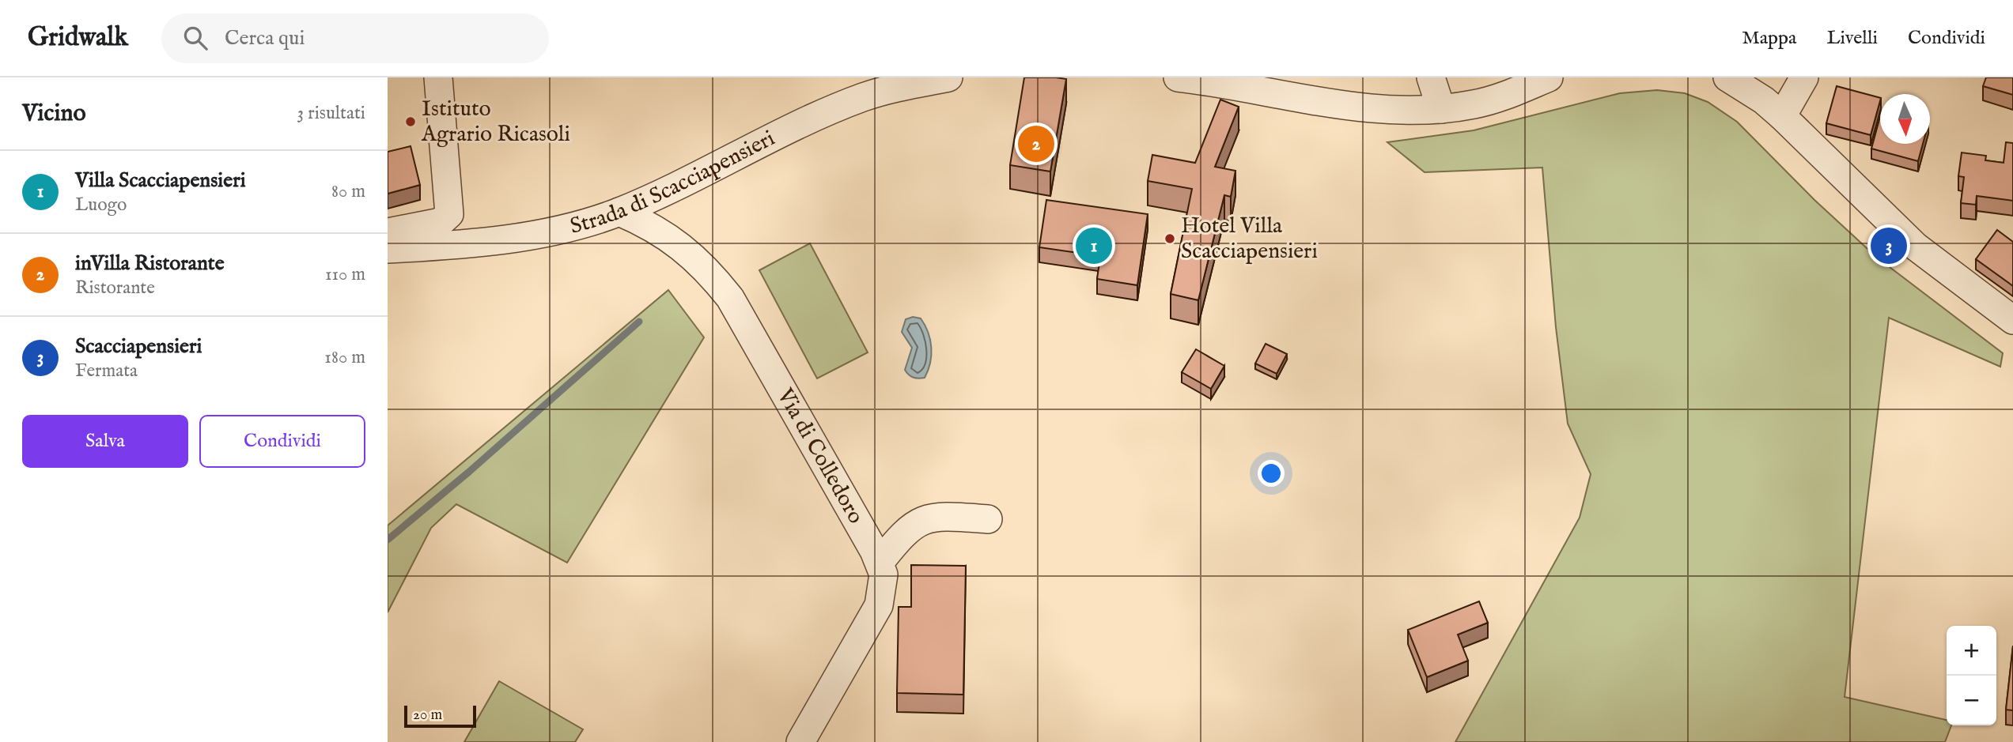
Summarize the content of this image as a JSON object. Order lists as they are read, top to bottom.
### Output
{
  "streets": {
    "street": ["Strada di Scacciapensieri", "Via di Colledoro"]
  },
  "crossings": [
    ["Strada di Scacciapensieri", "Via di Colledoro"]
  ],
  "places": ["Istituto Agrario Ricasoli", "Hotel Villa Scacciapensieri"],
  "scale_bar": "20 m",
  "north": "bottom",
  "page": {
    "header": "Gridwalk",
    "search": "Cerca qui",
    "nav": ["Mappa", "Livelli", "Condividi"],
    "heading": ["Vicino", "3 risultati"],
    "pins": ["2", "1", "3"],
    "list": [
      {
        "mark": "1",
        "name": "Villa Scacciapensieri",
        "note": "Luogo",
        "value": "80 m"
      },
      {
        "mark": "2",
        "name": "inVilla Ristorante",
        "note": "Ristorante",
        "value": "110 m"
      },
      {
        "mark": "3",
        "name": "Scacciapensieri",
        "note": "Fermata",
        "value": "180 m"
      }
    ],
    "buttons": ["Salva", "Condividi"],
    "map_buttons": ["+", "−"],
    "scale": "20 m"
  }
}
